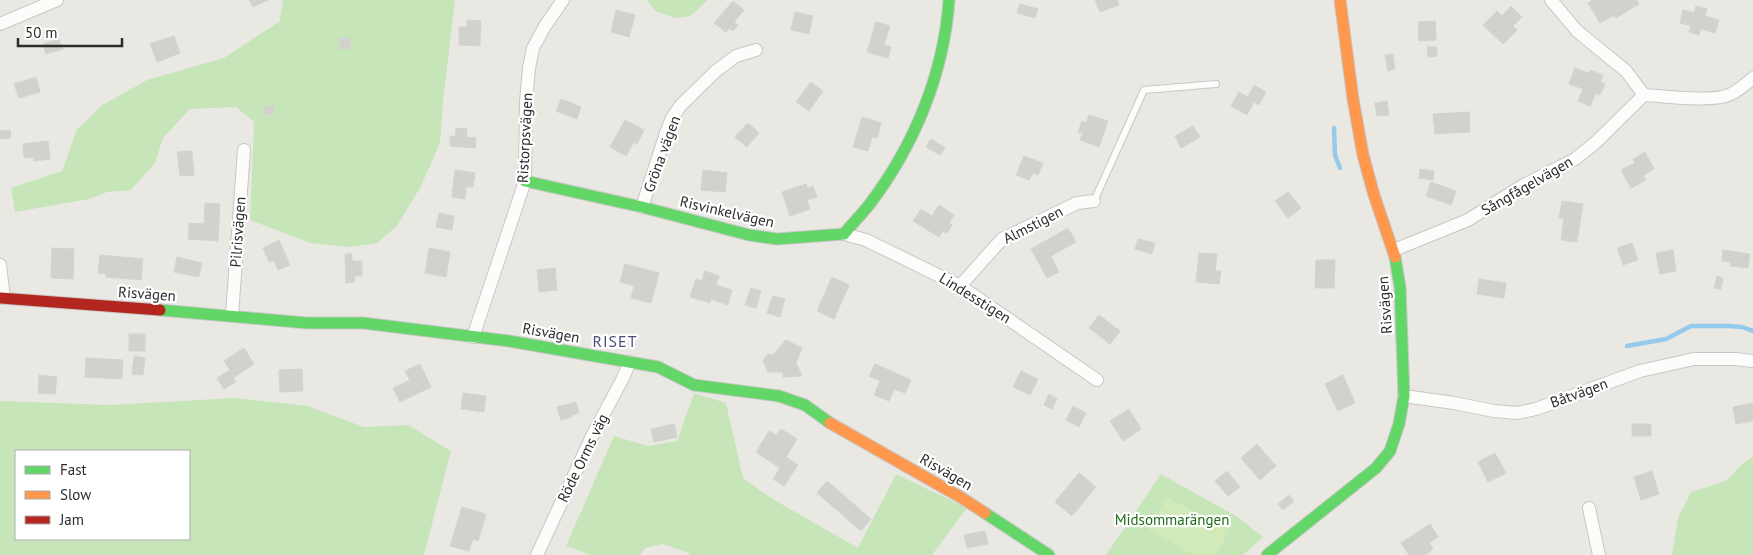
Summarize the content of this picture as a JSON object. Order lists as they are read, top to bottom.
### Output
{
  "streets": {
    "street": [
      "Ristorpsvägen",
      "Gröna vägen",
      "Sångfågelvägen",
      "Risvinkelvägen",
      "Almstigen",
      "Pilrisvägen",
      "Risvägen",
      "Lindesstigen",
      "Båtvägen",
      "Röde Orms väg"
    ]
  },
  "crossings": [
    ["Ristorpsvägen", "Risvinkelvägen"],
    ["Ristorpsvägen", "Risvägen"],
    ["Gröna vägen", "Risvinkelvägen"],
    ["Sångfågelvägen", "Risvägen"],
    ["Risvinkelvägen", "Lindesstigen"],
    ["Almstigen", "Lindesstigen"],
    ["Pilrisvägen", "Risvägen"],
    ["Risvägen", "Båtvägen"],
    ["Risvägen", "Röde Orms väg"]
  ],
  "districts": ["RISET"],
  "parks": ["Midsommarängen"],
  "legend": ["Fast", "Slow", "Jam"],
  "scale_bar": "50 m"
}
